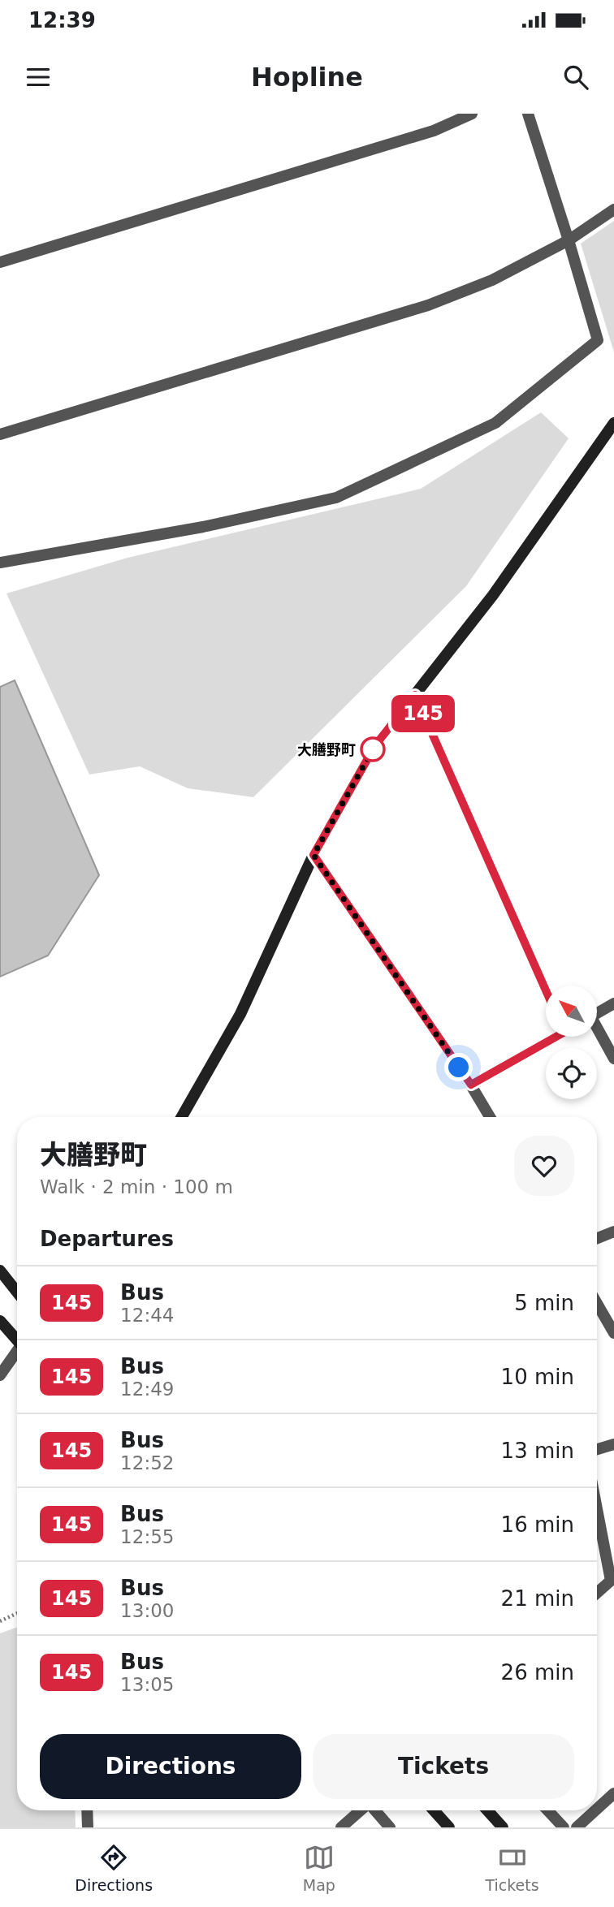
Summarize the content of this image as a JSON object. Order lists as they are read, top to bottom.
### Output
{
  "places": ["大膳野町"],
  "lines": ["bus line 145"],
  "north": "top left",
  "page": {
    "status": "12:39",
    "header": "Hopline",
    "on_map": "145",
    "heading": [
      ["大膳野町", "Walk · 2 min · 100 m"],
      "Departures"
    ],
    "list": [
      {
        "mark": "145",
        "name": "Bus",
        "note": "12:44",
        "value": "5 min"
      },
      {
        "mark": "145",
        "name": "Bus",
        "note": "12:49",
        "value": "10 min"
      },
      {
        "mark": "145",
        "name": "Bus",
        "note": "12:52",
        "value": "13 min"
      },
      {
        "mark": "145",
        "name": "Bus",
        "note": "12:55",
        "value": "16 min"
      },
      {
        "mark": "145",
        "name": "Bus",
        "note": "13:00",
        "value": "21 min"
      },
      {
        "mark": "145",
        "name": "Bus",
        "note": "13:05",
        "value": "26 min"
      }
    ],
    "buttons": ["Directions", "Tickets"],
    "tabs": ["Directions", "Map", "Tickets"]
  }
}
